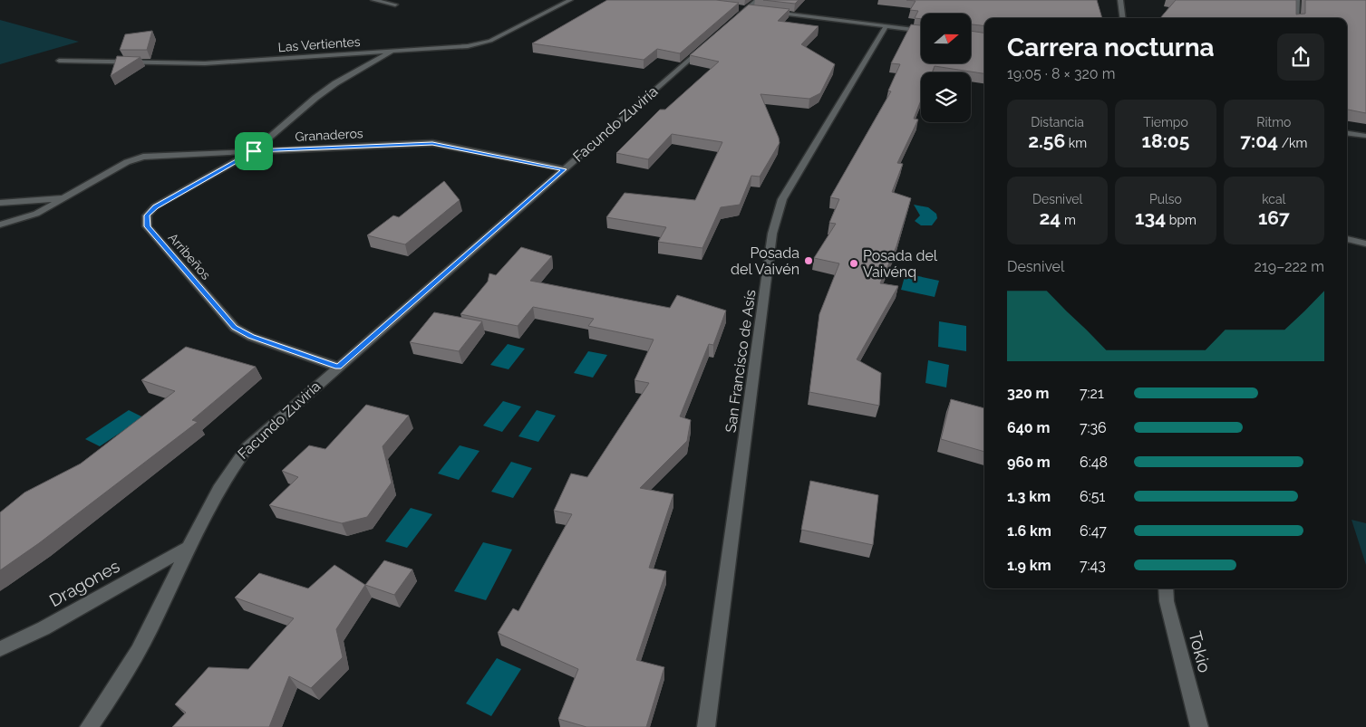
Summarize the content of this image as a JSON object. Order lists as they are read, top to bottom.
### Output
{
  "streets": {
    "street": [
      "Las Vertientes",
      "Facundo Zuviría",
      "Granaderos",
      "Arribeños",
      "San Francisco de Asís",
      "Dragones",
      "Tokio"
    ]
  },
  "crossings": [
    ["Las Vertientes", "Arribeños"],
    ["Facundo Zuviría", "Granaderos"],
    ["Facundo Zuviría", "Arribeños"],
    ["Facundo Zuviría", "Dragones"],
    ["Granaderos", "Arribeños"]
  ],
  "places": ["Posada del Vaivén", "Posada del Vaivénq"],
  "north": "right",
  "page": {
    "heading": ["Carrera nocturna", "19:05 · 8 × 320 m"],
    "stats": [
      ["Distancia", "2.56 km"],
      ["Tiempo", "18:05"],
      ["Ritmo", "7:04 /km"],
      ["Desnivel", "24 m"],
      ["Pulso", "134 bpm"],
      ["kcal", "167"]
    ],
    "chart": ["Desnivel", "219–222 m"],
    "list": [
      {
        "name": "320 m",
        "note": "7:21"
      },
      {
        "name": "640 m",
        "note": "7:36"
      },
      {
        "name": "960 m",
        "note": "6:48"
      },
      {
        "name": "1.3 km",
        "note": "6:51"
      },
      {
        "name": "1.6 km",
        "note": "6:47"
      },
      {
        "name": "1.9 km",
        "note": "7:43"
      }
    ]
  }
}
